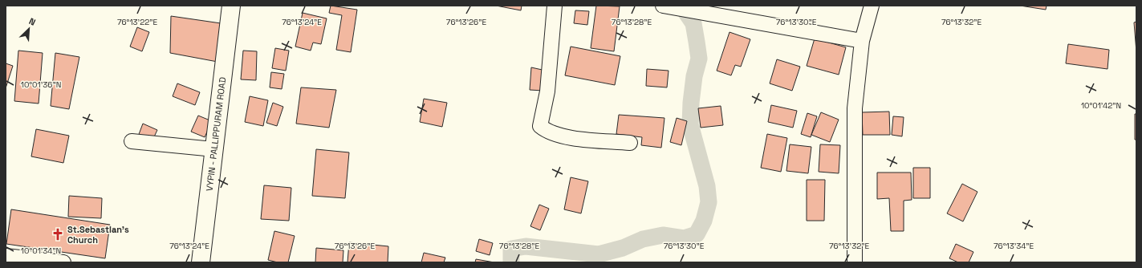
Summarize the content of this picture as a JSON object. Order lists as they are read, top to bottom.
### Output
{
  "streets": {
    "main road": ["VYPIN - PALLIPPURAM ROAD"]
  },
  "places": {
    "church": ["St.Sebastian's Church"]
  },
  "north": "top right",
  "coordinates": [
    "76°13'22\"E",
    "76°13'24\"E",
    "76°13'26\"E",
    "76°13'28\"E",
    "76°13'30\"E",
    "76°13'32\"E",
    "10°01'36\"N",
    "10°01'42\"N",
    "76°13'34\"E",
    "10°01'34\"N"
  ]
}
